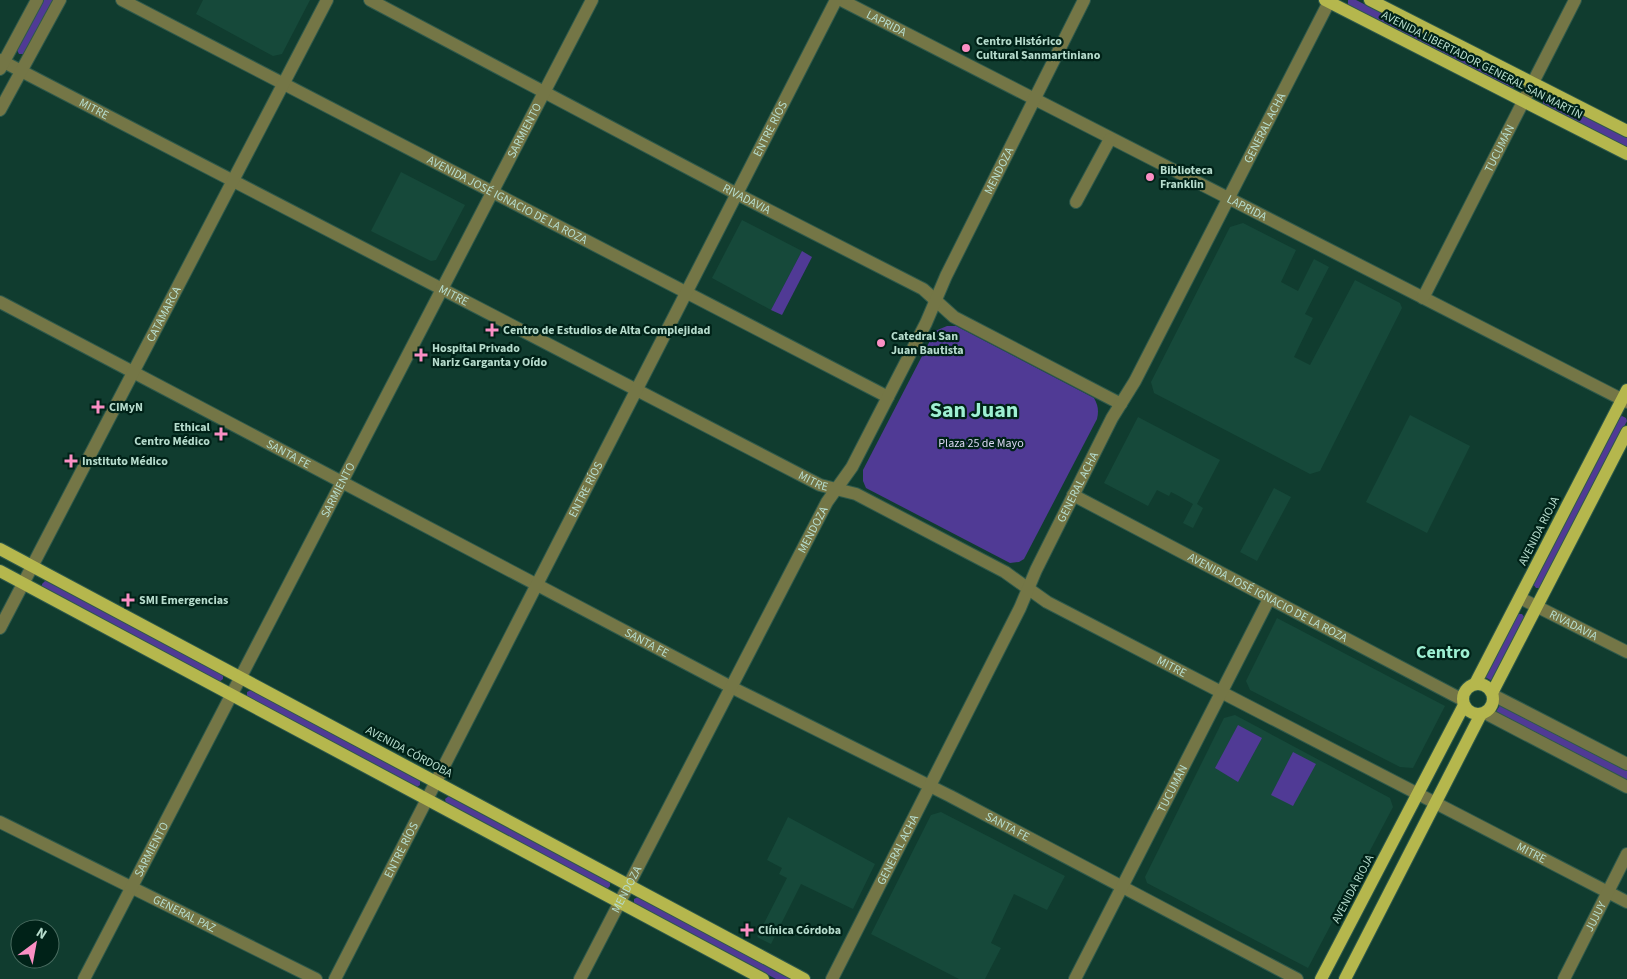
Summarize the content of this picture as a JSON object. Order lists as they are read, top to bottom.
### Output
{
  "streets": {
    "main road": ["AVENIDA LIBERTADOR GENERAL SAN MARTÍN", "AVENIDA RIOJA", "AVENIDA CÓRDOBA"],
    "street": [
      "LAPRIDA",
      "MITRE",
      "GENERAL ACHA",
      "ENTRE RÍOS",
      "SARMIENTO",
      "TUCUMÁN",
      "MENDOZA",
      "AVENIDA JOSÉ IGNACIO DE LA ROZA",
      "RIVADAVIA",
      "CATAMARCA",
      "SANTA FE",
      "GENERAL PAZ",
      "JUJUY"
    ]
  },
  "crossings": [
    ["LAPRIDA", "GENERAL ACHA"],
    ["LAPRIDA", "TUCUMÁN"],
    ["LAPRIDA", "MENDOZA"],
    ["LAPRIDA", "AVENIDA RIOJA"],
    ["AVENIDA LIBERTADOR GENERAL SAN MARTÍN", "GENERAL ACHA"],
    ["AVENIDA LIBERTADOR GENERAL SAN MARTÍN", "TUCUMÁN"],
    ["MITRE", "GENERAL ACHA"],
    ["MITRE", "ENTRE RÍOS"],
    ["MITRE", "SARMIENTO"],
    ["MITRE", "TUCUMÁN"],
    ["MITRE", "MENDOZA"],
    ["MITRE", "CATAMARCA"],
    ["MITRE", "AVENIDA RIOJA"],
    ["MITRE", "JUJUY"],
    ["GENERAL ACHA", "AVENIDA JOSÉ IGNACIO DE LA ROZA"],
    ["GENERAL ACHA", "RIVADAVIA"],
    ["GENERAL ACHA", "SANTA FE"],
    ["ENTRE RÍOS", "AVENIDA JOSÉ IGNACIO DE LA ROZA"],
    ["ENTRE RÍOS", "RIVADAVIA"],
    ["ENTRE RÍOS", "SANTA FE"],
    ["ENTRE RÍOS", "AVENIDA CÓRDOBA"],
    ["SARMIENTO", "AVENIDA JOSÉ IGNACIO DE LA ROZA"],
    ["SARMIENTO", "RIVADAVIA"],
    ["SARMIENTO", "SANTA FE"],
    ["SARMIENTO", "AVENIDA CÓRDOBA"],
    ["SARMIENTO", "GENERAL PAZ"],
    ["TUCUMÁN", "AVENIDA JOSÉ IGNACIO DE LA ROZA"],
    ["TUCUMÁN", "SANTA FE"],
    ["MENDOZA", "AVENIDA JOSÉ IGNACIO DE LA ROZA"],
    ["MENDOZA", "RIVADAVIA"],
    ["MENDOZA", "SANTA FE"],
    ["MENDOZA", "AVENIDA CÓRDOBA"],
    ["AVENIDA JOSÉ IGNACIO DE LA ROZA", "CATAMARCA"],
    ["AVENIDA JOSÉ IGNACIO DE LA ROZA", "AVENIDA RIOJA"],
    ["RIVADAVIA", "AVENIDA RIOJA"],
    ["CATAMARCA", "SANTA FE"],
    ["CATAMARCA", "AVENIDA CÓRDOBA"]
  ],
  "districts": ["San Juan", "Centro"],
  "parks": ["Plaza 25 de Mayo"],
  "places": {
    "other": ["Centro Histórico Cultural Sanmartiniano", "Biblioteca Franklin", "Catedral San Juan Bautista"],
    "health": [
      "Centro de Estudios de Alta Complejidad",
      "Hospital Privado Nariz Garganta y Oído",
      "CIMyN",
      "Ethical Centro Médico",
      "Instituto Médico",
      "SMI Emergencias",
      "Clínica Córdoba"
    ]
  },
  "north": "top right"
}
